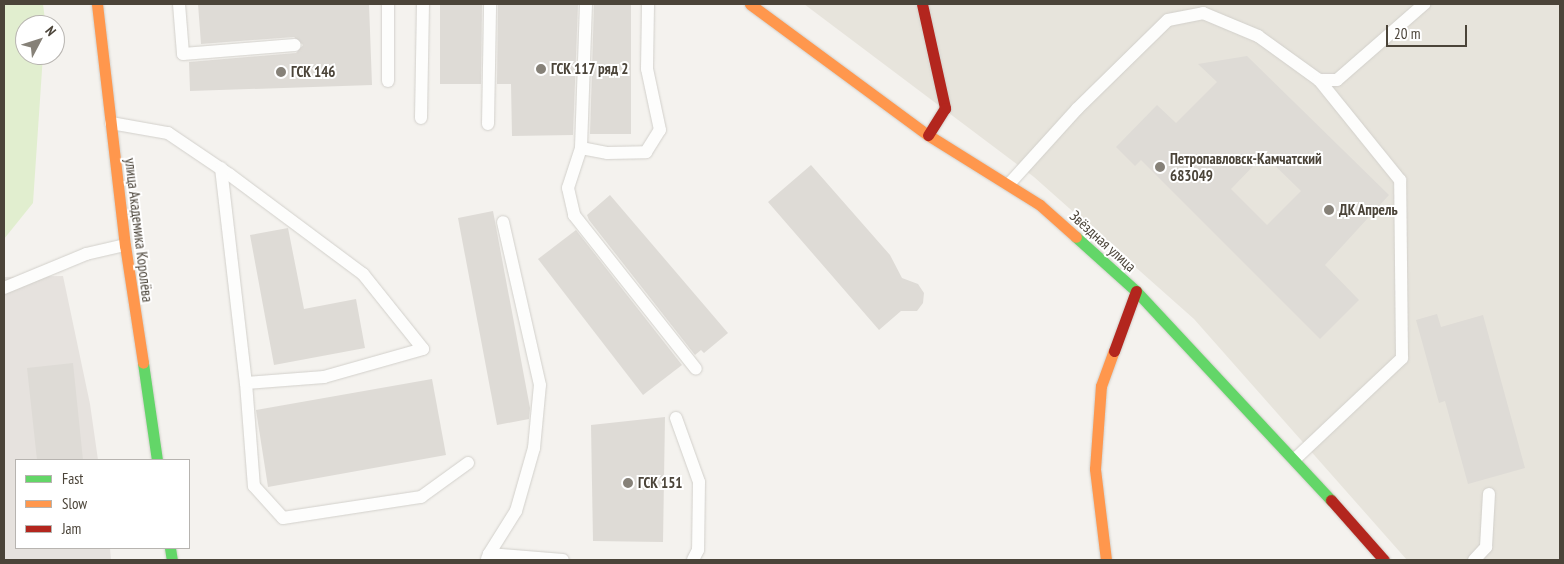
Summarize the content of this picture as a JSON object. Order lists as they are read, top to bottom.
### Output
{
  "streets": {
    "street": ["улица Академика Королёва", "Звёздная улица"]
  },
  "places": [
    "ГСК 117 ряд 2",
    "ГСК 146",
    "Петропавловск-Камчатский 683049",
    "ДК Апрель",
    "ГСК 151"
  ],
  "legend": ["Fast", "Slow", "Jam"],
  "scale_bar": "20 m",
  "north": "top right"
}
